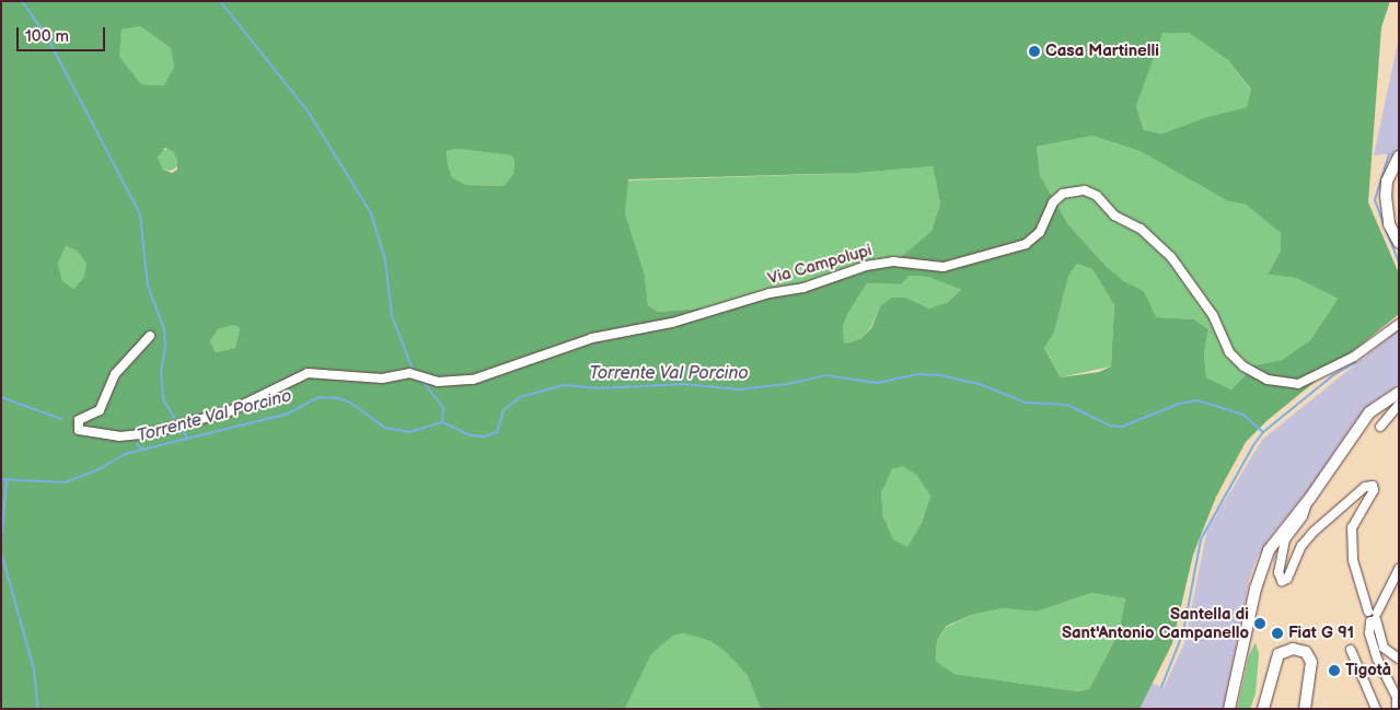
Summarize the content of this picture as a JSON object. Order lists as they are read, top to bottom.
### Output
{
  "streets": {
    "street": ["Via Campolupi"]
  },
  "water": ["Torrente Val Porcino"],
  "places": [
    "Casa Martinelli",
    "Santella di Sant'Antonio Campanello",
    "Fiat G 91",
    "Tigotà"
  ],
  "scale_bar": "100 m"
}
